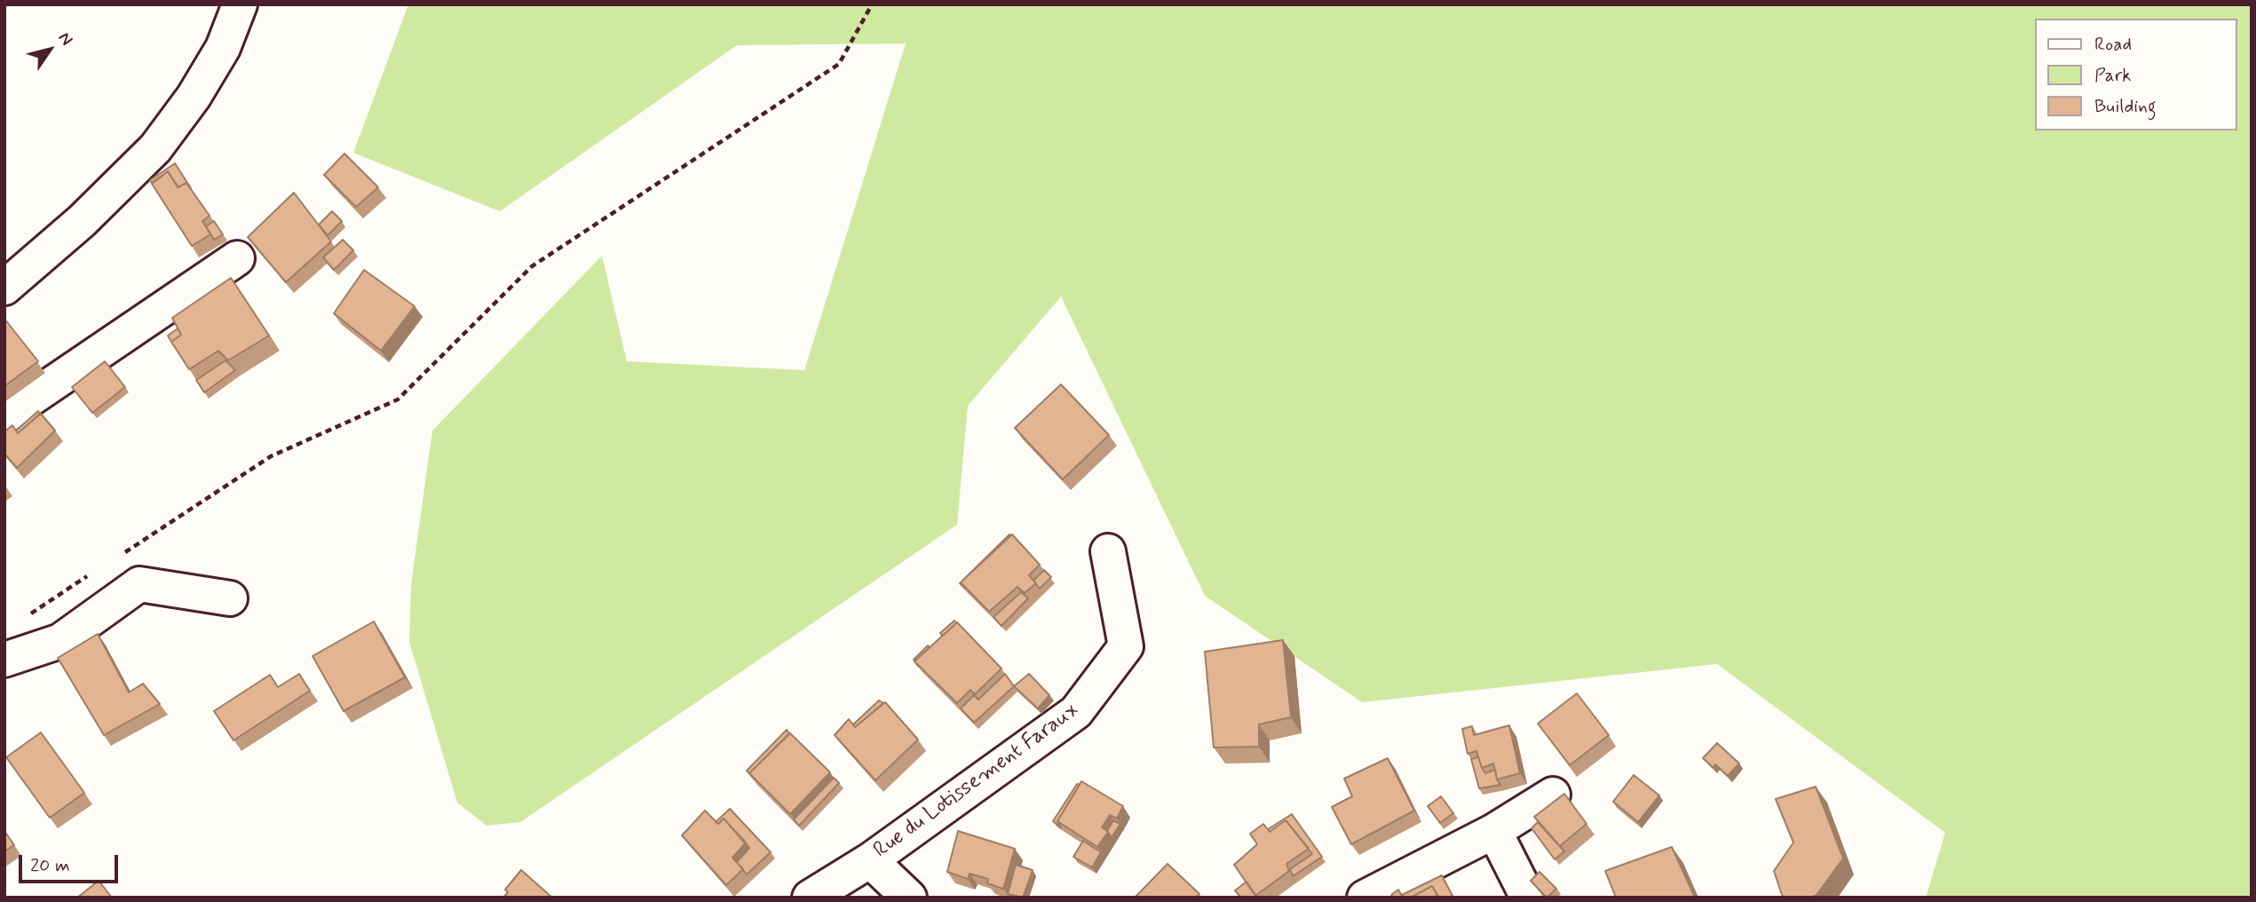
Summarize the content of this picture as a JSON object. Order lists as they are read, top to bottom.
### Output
{
  "streets": {
    "street": ["Rue du Lotissement Faraux"]
  },
  "legend": ["Road", "Park", "Building"],
  "scale_bar": "20 m",
  "north": "top right"
}
